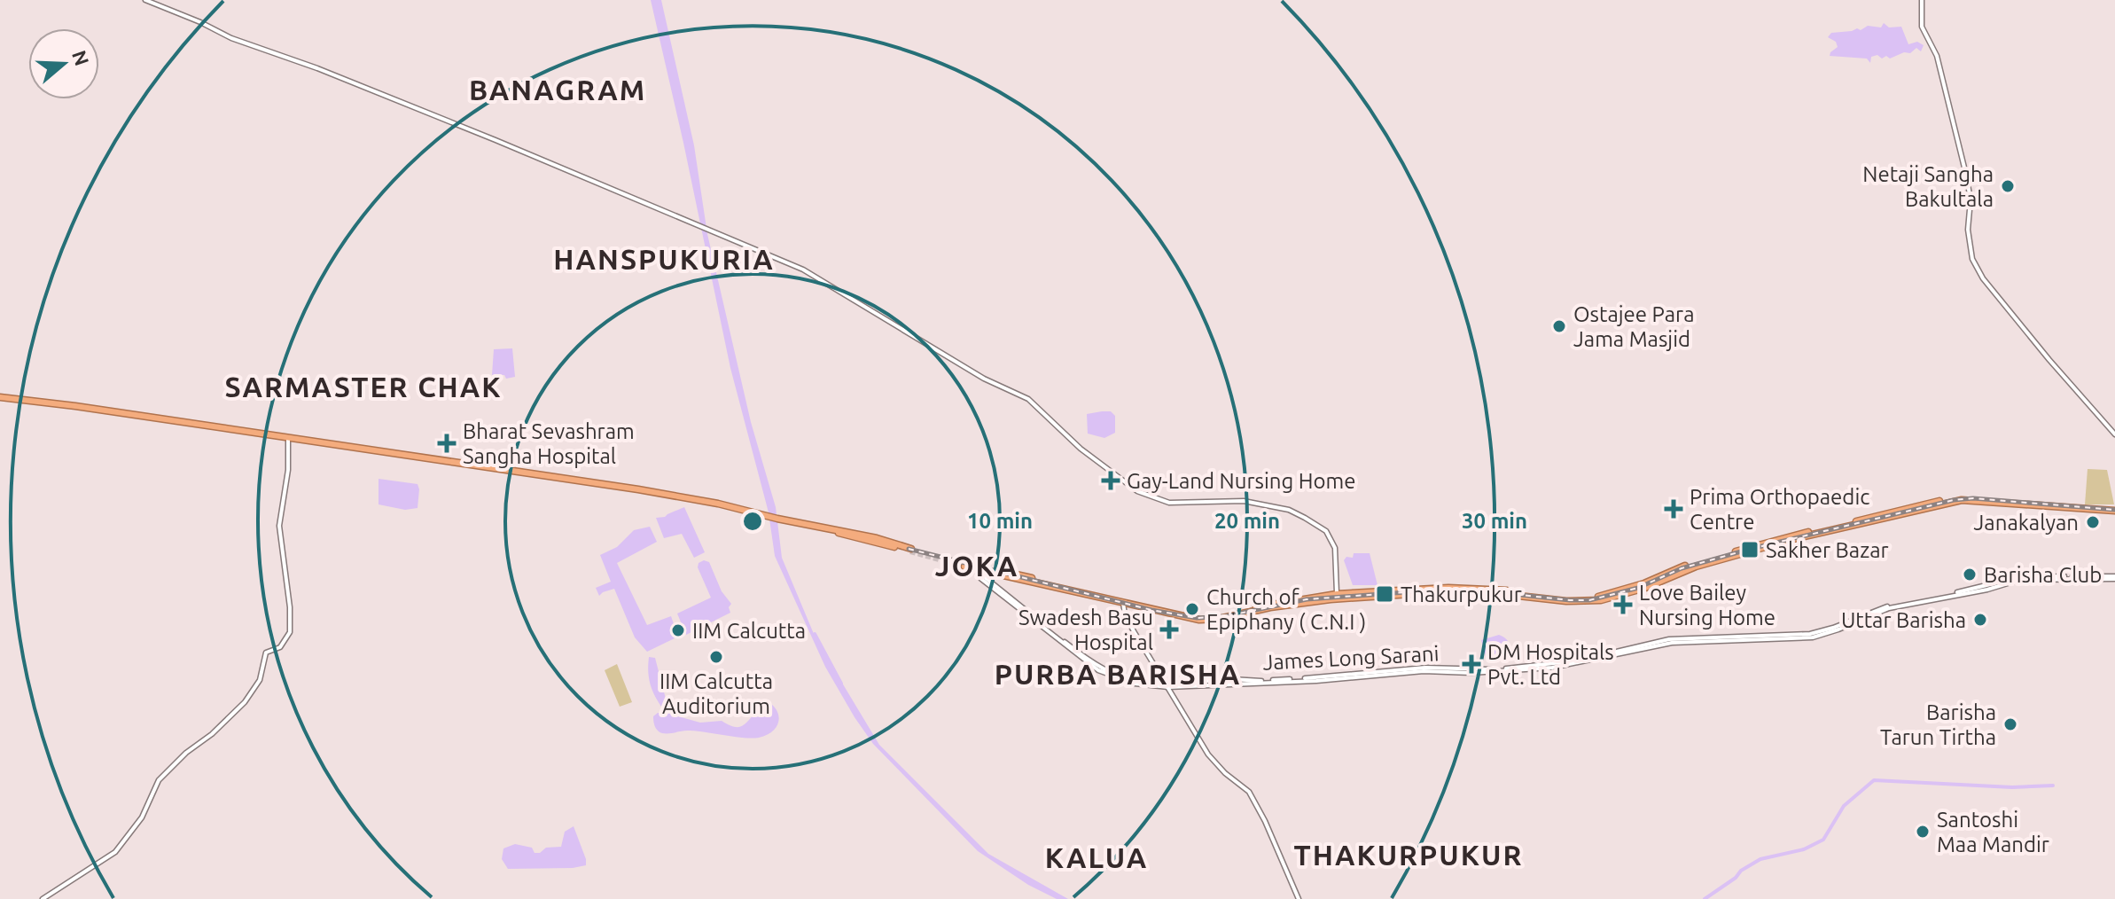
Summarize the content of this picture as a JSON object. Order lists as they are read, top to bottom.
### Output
{
  "streets": {
    "main road": ["James Long Sarani"]
  },
  "districts": [
    "BANAGRAM",
    "HANSPUKURIA",
    "SARMASTER CHAK",
    "JOKA",
    "PURBA BARISHA",
    "THAKURPUKUR",
    "KALUA"
  ],
  "places": {
    "other": [
      "Netaji Sangha Bakultala",
      "Ostajee Para Jama Masjid",
      "Janakalyan",
      "Barisha Club",
      "Church of Epiphany ( C.N.I )",
      "Uttar Barisha",
      "IIM Calcutta",
      "IIM Calcutta Auditorium",
      "Barisha Tarun Tirtha",
      "Santoshi Maa Mandir"
    ],
    "health": [
      "Bharat Sevashram Sangha Hospital",
      "Gay-Land Nursing Home",
      "Prima Orthopaedic Centre",
      "Love Bailey Nursing Home",
      "Swadesh Basu Hospital",
      "DM Hospitals Pvt. Ltd"
    ],
    "transit": ["Sakher Bazar", "Thakurpukur"]
  },
  "north": "right",
  "rings": ["10 min", "20 min", "30 min"]
}
